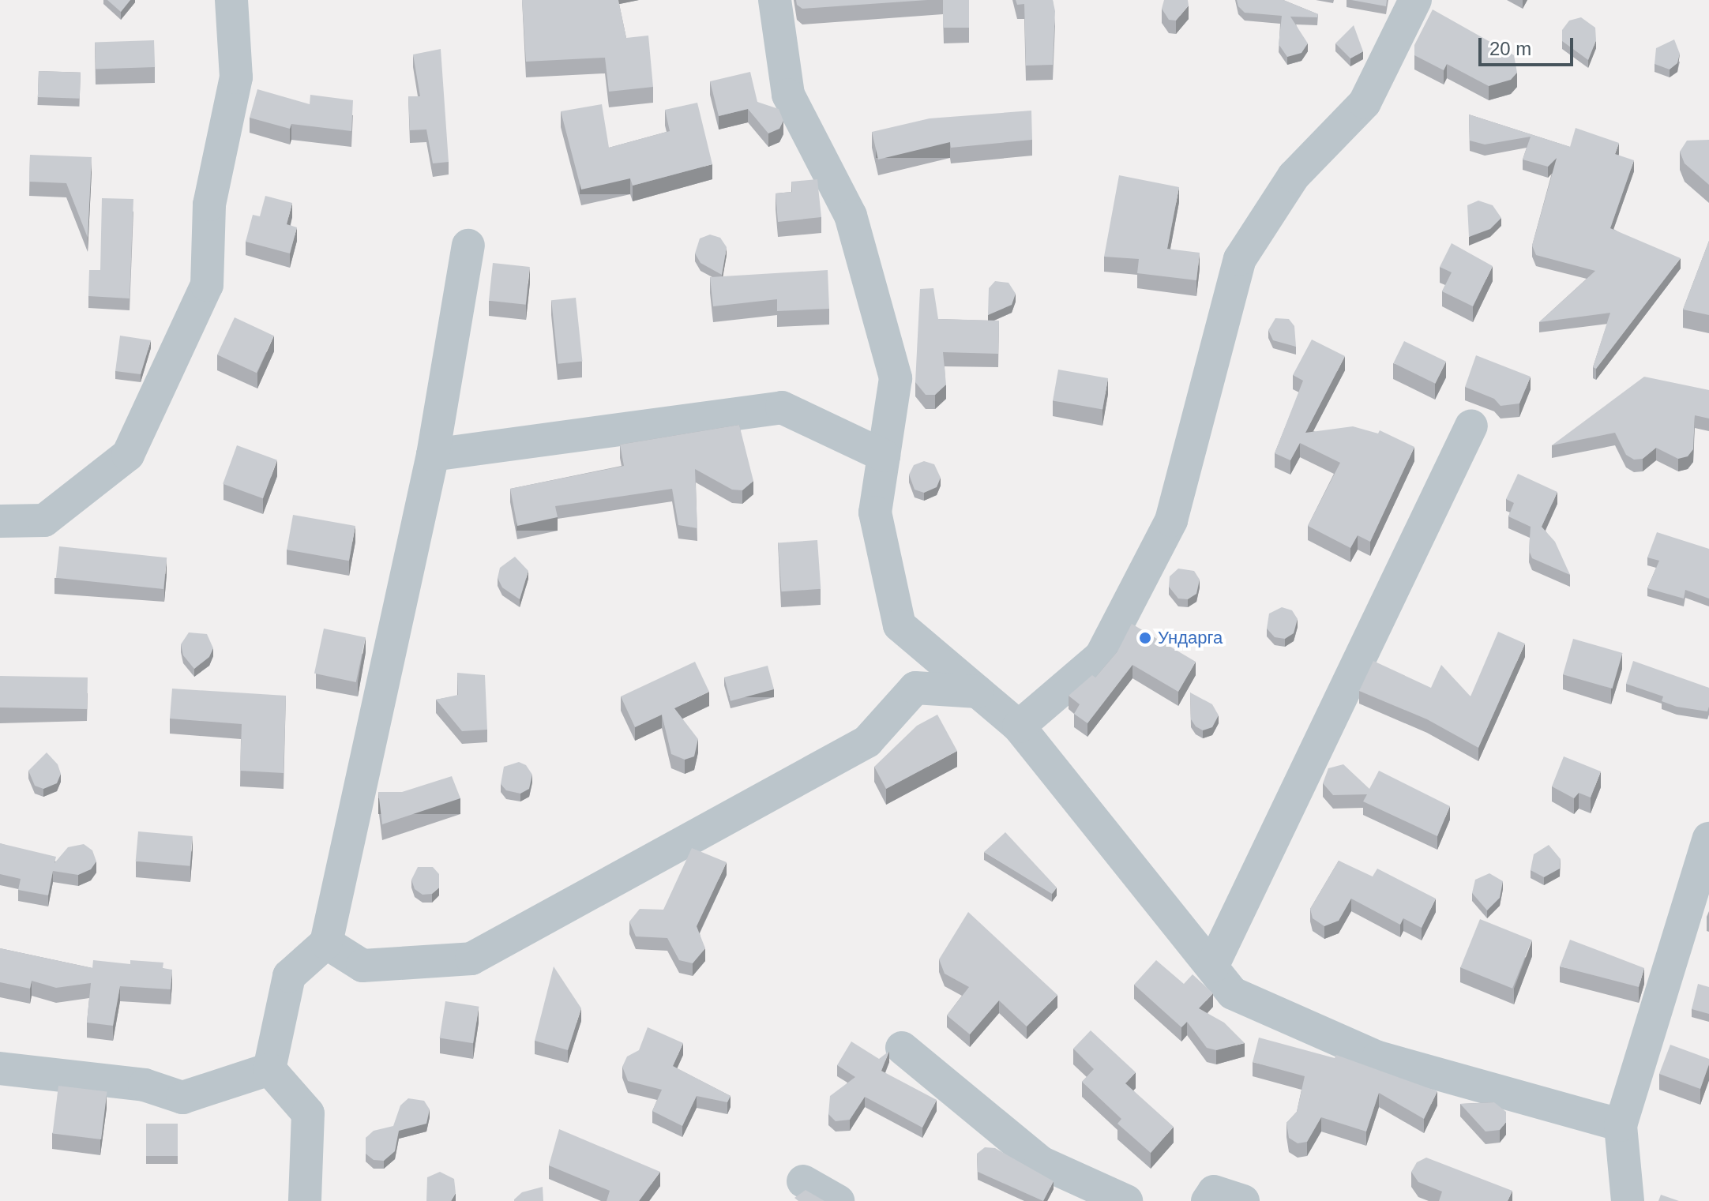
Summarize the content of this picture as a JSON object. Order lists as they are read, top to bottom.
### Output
{
  "places": ["Ундарга"],
  "scale_bar": "20 m"
}
